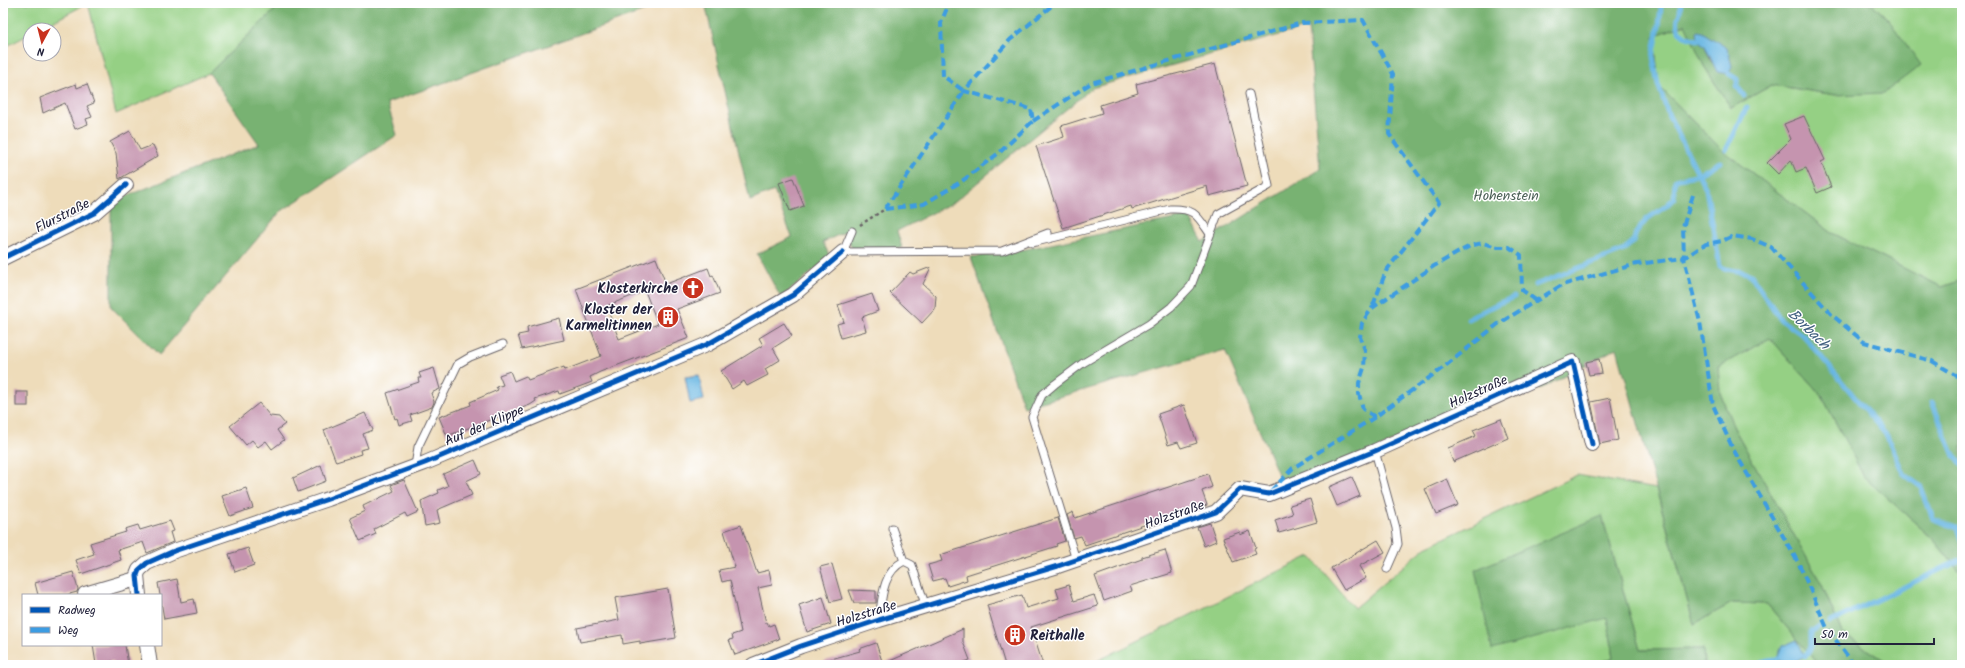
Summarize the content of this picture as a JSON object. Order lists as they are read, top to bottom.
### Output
{
  "streets": {
    "street": ["Flurstraße", "Holzstraße", "Auf der Klippe"]
  },
  "water": ["Borbach"],
  "parks": ["Hohenstein"],
  "places": {
    "church": ["Klosterkirche"],
    "building": ["Kloster der Karmelitinnen", "Reithalle"]
  },
  "legend": ["Radweg", "Weg"],
  "scale_bar": "50 m",
  "north": "bottom"
}
